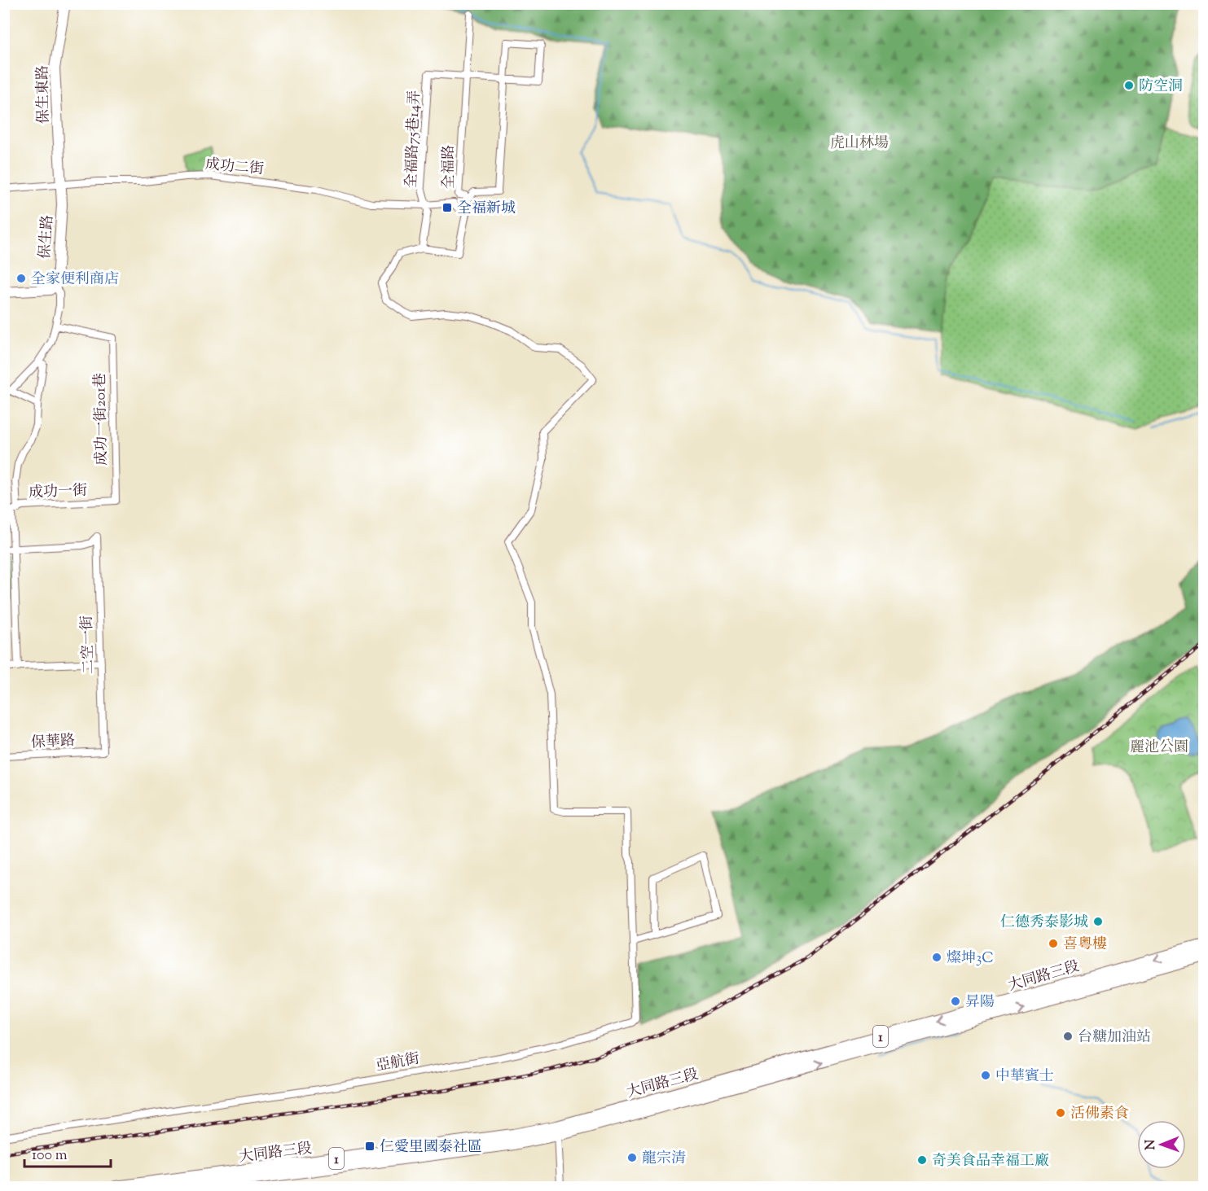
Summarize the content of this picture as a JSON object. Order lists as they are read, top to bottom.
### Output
{
  "streets": {
    "main road": ["大同路三段", "1"],
    "street": [
      "保生東路",
      "全福路75巷14弄",
      "成功二街",
      "全福路",
      "保生路",
      "成功一街201巷",
      "成功一街",
      "二空一街",
      "保華路",
      "亞航街"
    ]
  },
  "crossings": [
    ["保生東路", "成功二街"],
    ["保生東路", "保生路"],
    ["全福路75巷14弄", "成功二街"],
    ["全福路75巷14弄", "全福路"],
    ["全福路75巷14弄", "亞航街"],
    ["成功二街", "全福路"],
    ["成功二街", "保生路"],
    ["全福路", "亞航街"],
    ["保生路", "成功一街201巷"],
    ["成功一街201巷", "成功一街"],
    ["二空一街", "保華路"]
  ],
  "parks": ["虎山林場", "麗池公園"],
  "places": {
    "other": [
      "防空洞",
      "全家便利商店",
      "仁德秀泰影城",
      "喜粵樓",
      "燦坤3C",
      "昇陽",
      "台糖加油站",
      "中華賓士",
      "活佛素食",
      "龍宗清",
      "奇美食品幸福工廠"
    ],
    "transit": ["全福新城", "仁愛里國泰社區"]
  },
  "scale_bar": "100 m",
  "north": "left"
}
